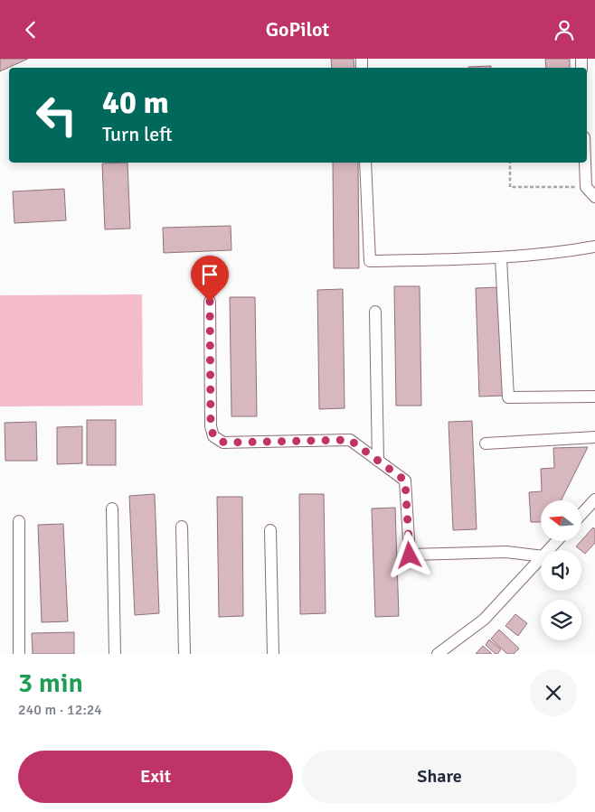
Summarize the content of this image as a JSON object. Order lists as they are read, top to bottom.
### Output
{
  "north": "left",
  "page": {
    "header": "GoPilot",
    "turn": ["40 m", "Turn left"],
    "heading": ["3 min", "240 m · 12:24"],
    "buttons": ["Exit", "Share"]
  }
}
